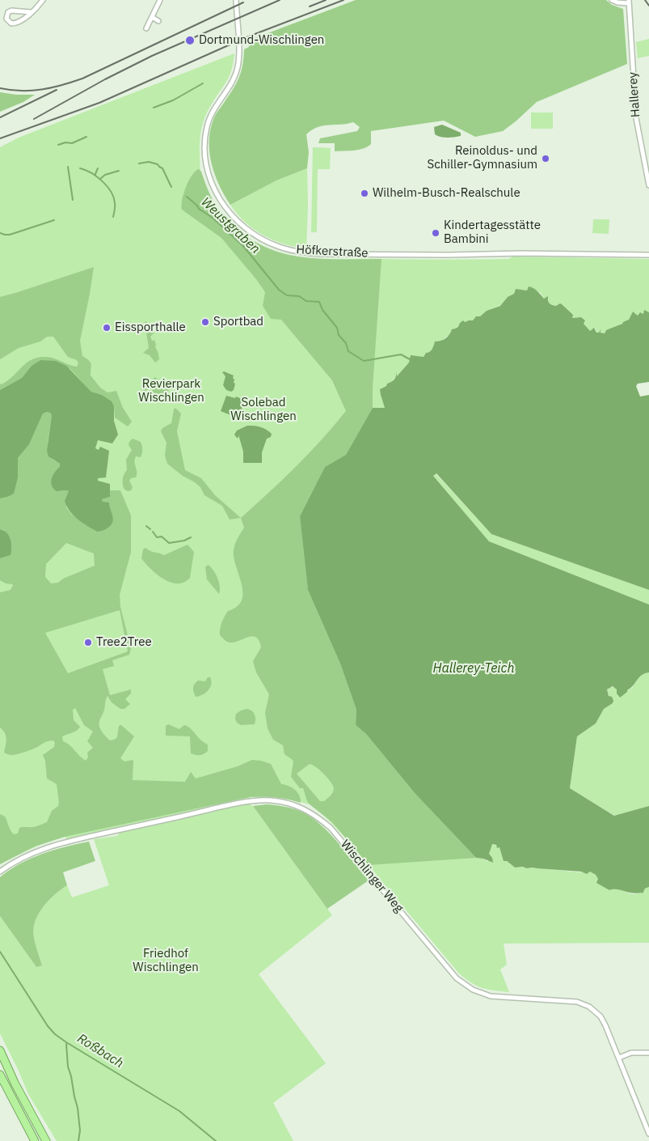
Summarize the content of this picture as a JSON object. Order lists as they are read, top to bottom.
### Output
{
  "streets": {
    "street": ["Hallerey", "Höfkerstraße", "Wischlinger Weg"]
  },
  "water": ["Weustgraben", "Hallerey-Teich", "Roßbach"],
  "parks": ["Revierpark Wischlingen", "Solebad Wischlingen", "Friedhof Wischlingen"],
  "places": [
    "Dortmund-Wischlingen",
    "Reinoldus- und Schiller-Gymnasium",
    "Wilhelm-Busch-Realschule",
    "Kindertagesstätte Bambini",
    "Sportbad",
    "Eissporthalle",
    "Tree2Tree"
  ]
}
